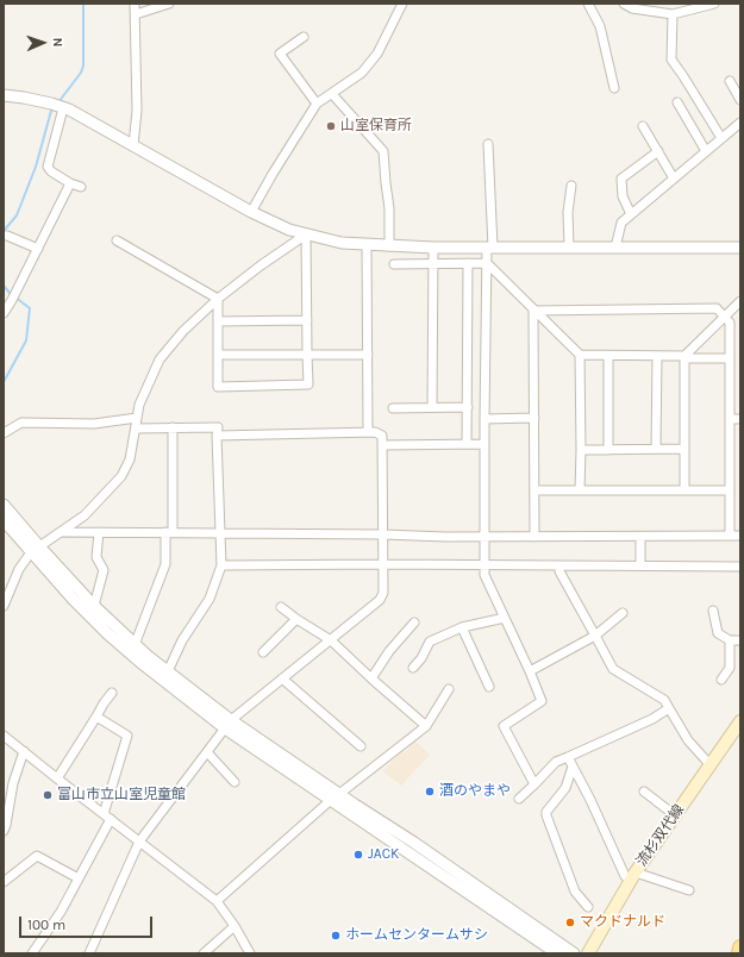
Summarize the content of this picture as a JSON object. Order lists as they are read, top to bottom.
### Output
{
  "streets": {
    "main road": ["流杉双代線"]
  },
  "places": [
    "山室保育所",
    "酒のやまや",
    "富山市立山室児童館",
    "JACK",
    "マクドナルド",
    "ホームセンタームサシ"
  ],
  "scale_bar": "100 m",
  "north": "right"
}
